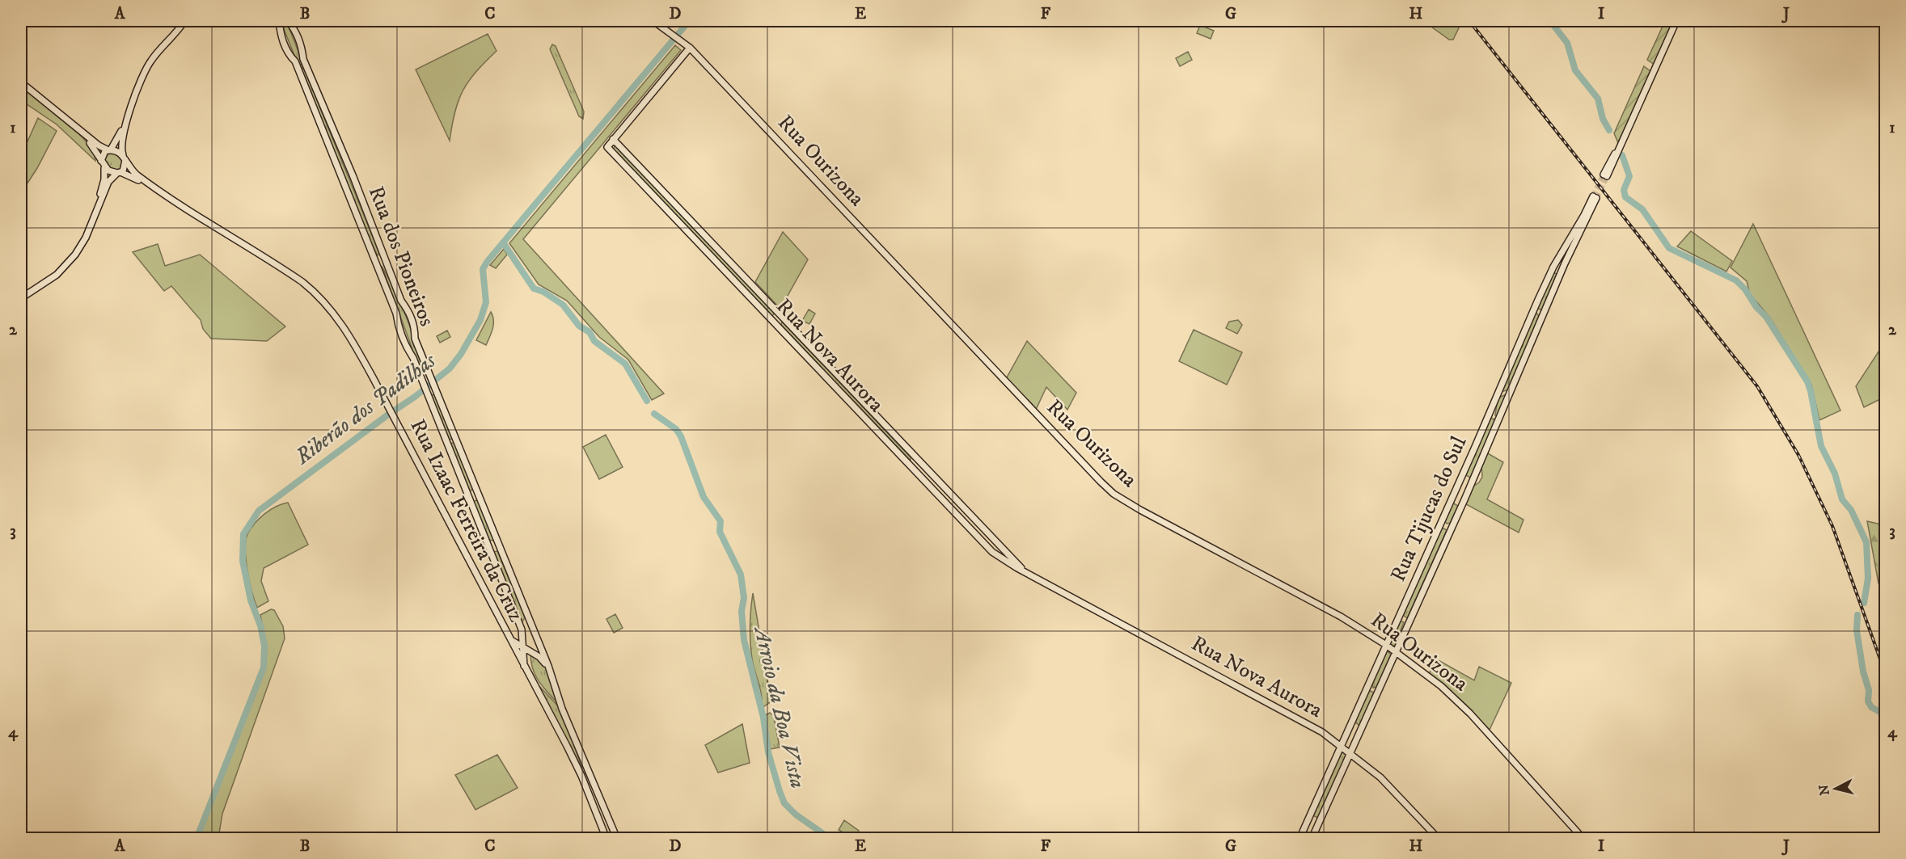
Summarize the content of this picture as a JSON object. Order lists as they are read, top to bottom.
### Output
{
  "streets": {
    "main road": [
      "Rua Ourizona",
      "Rua dos Pioneiros",
      "Rua Nova Aurora",
      "Rua Tijucas do Sul",
      "Rua Izaac Ferreira da Cruz"
    ]
  },
  "crossings": [
    ["Rua Ourizona", "Rua Tijucas do Sul"],
    ["Rua dos Pioneiros", "Rua Izaac Ferreira da Cruz"],
    ["Rua Nova Aurora", "Rua Tijucas do Sul"]
  ],
  "water": ["Riberão dos Padilhas", "Arroio da Boa Vista"],
  "north": "left",
  "grid": {
    "columns": [
      "A",
      "B",
      "C",
      "D",
      "E",
      "F",
      "G",
      "H",
      "I",
      "J"
    ],
    "rows": [
      "1",
      "2",
      "3",
      "4"
    ]
  }
}
